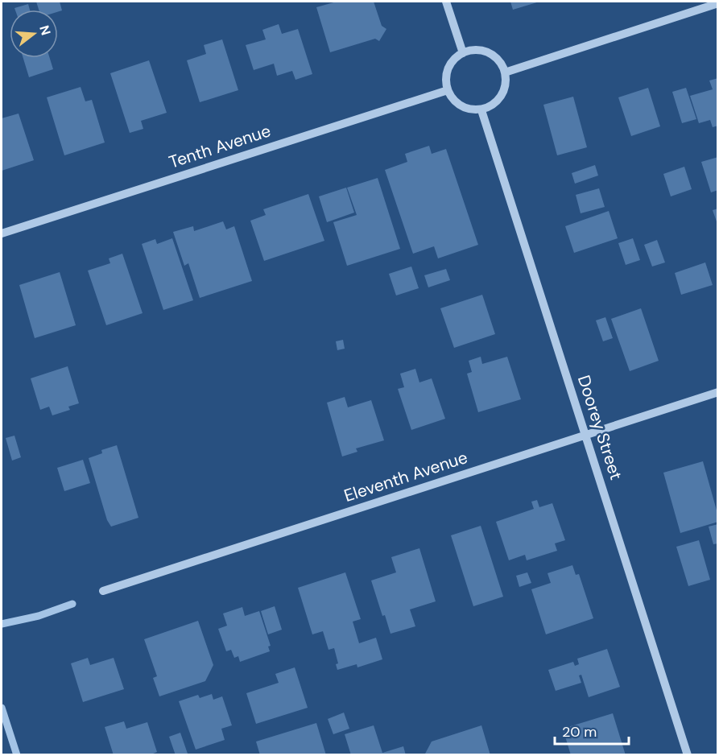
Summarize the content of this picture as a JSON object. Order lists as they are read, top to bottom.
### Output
{
  "streets": {
    "street": ["Tenth Avenue", "Doorey Street", "Eleventh Avenue"]
  },
  "crossings": [
    ["Tenth Avenue", "Doorey Street"],
    ["Doorey Street", "Eleventh Avenue"]
  ],
  "scale_bar": "20 m",
  "north": "right"
}
